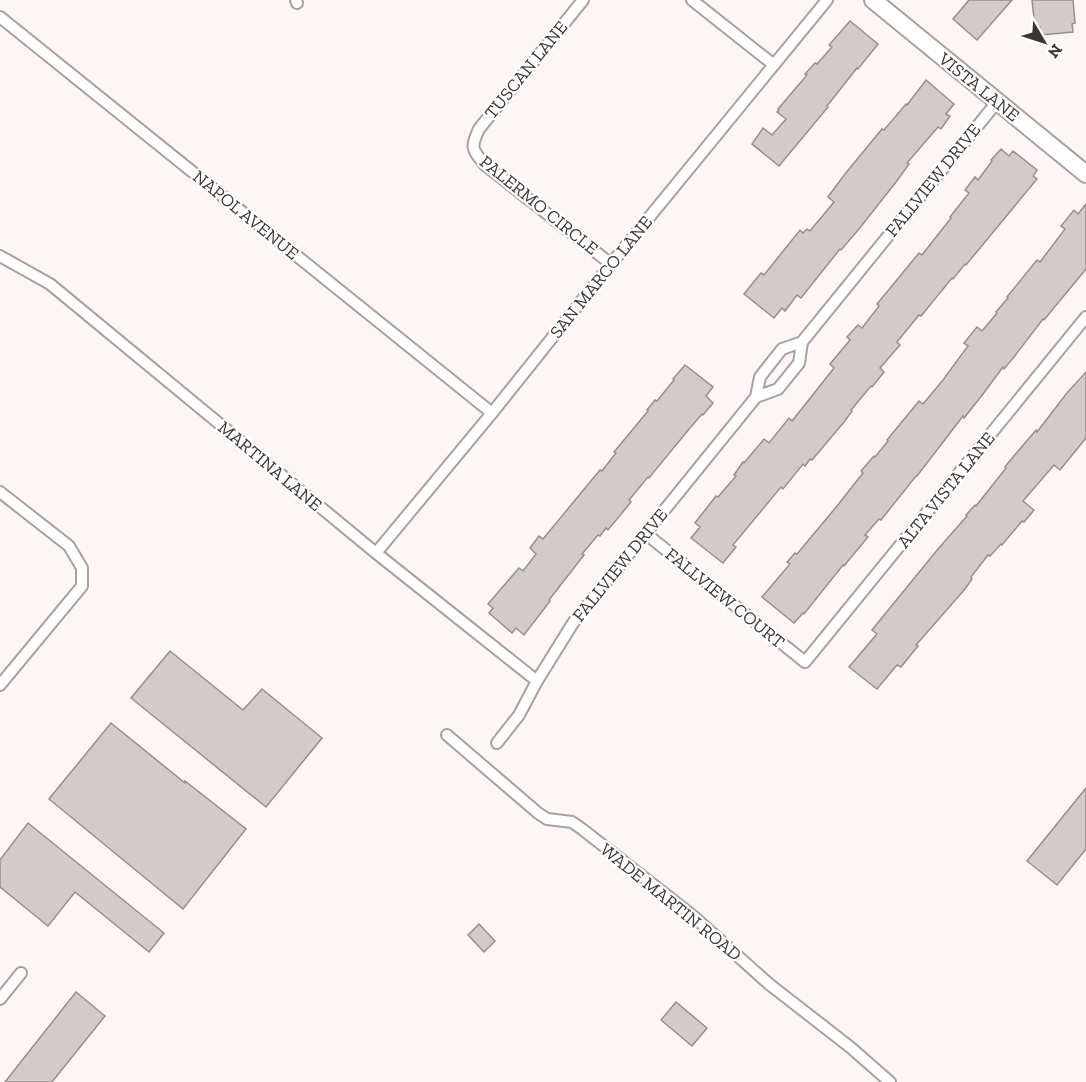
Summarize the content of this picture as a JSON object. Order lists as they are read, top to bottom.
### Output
{
  "streets": {
    "street": [
      "TUSCAN LANE",
      "VISTA LANE",
      "FALLVIEW DRIVE",
      "PALERMO CIRCLE",
      "NAPOL AVENUE",
      "SAN MARCO LANE",
      "MARTINA LANE",
      "ALTA VISTA LANE",
      "FALLVIEW COURT",
      "WADE MARTIN ROAD"
    ]
  },
  "crossings": [
    ["TUSCAN LANE", "PALERMO CIRCLE"],
    ["VISTA LANE", "FALLVIEW DRIVE"],
    ["FALLVIEW DRIVE", "MARTINA LANE"],
    ["FALLVIEW DRIVE", "FALLVIEW COURT"],
    ["PALERMO CIRCLE", "SAN MARCO LANE"],
    ["NAPOL AVENUE", "SAN MARCO LANE"],
    ["SAN MARCO LANE", "MARTINA LANE"],
    ["ALTA VISTA LANE", "FALLVIEW COURT"]
  ],
  "north": "bottom right"
}
